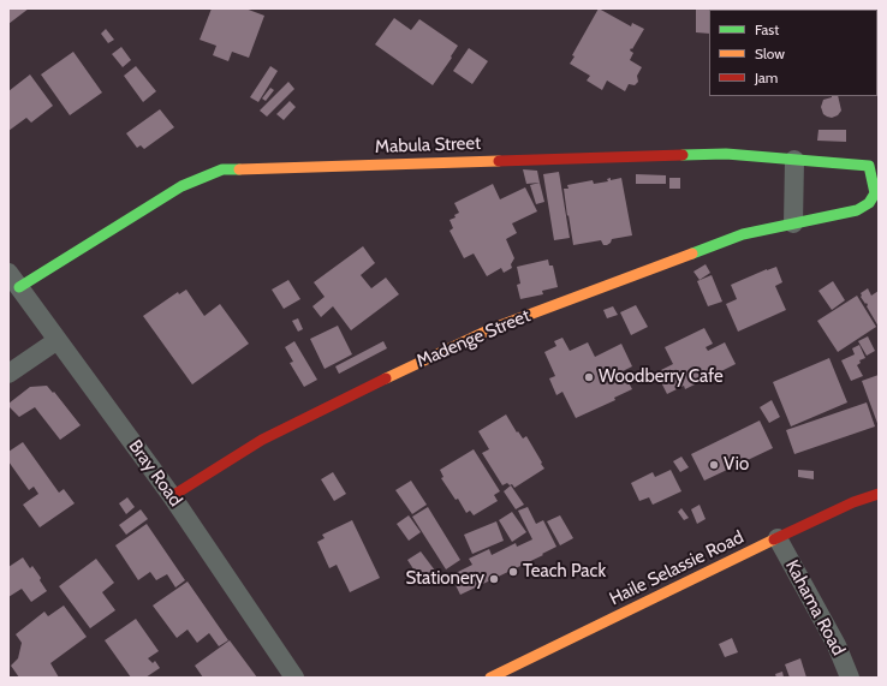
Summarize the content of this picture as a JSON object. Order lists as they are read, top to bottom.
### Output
{
  "streets": {
    "street": [
      "Mabula Street",
      "Madenge Street",
      "Bray Road",
      "Haile Selassie Road",
      "Kahama Road"
    ]
  },
  "crossings": [
    ["Mabula Street", "Madenge Street"],
    ["Mabula Street", "Bray Road"],
    ["Madenge Street", "Bray Road"],
    ["Haile Selassie Road", "Kahama Road"]
  ],
  "places": [
    "Woodberry Cafe",
    "Vio",
    "Teach Pack",
    "Stationery"
  ],
  "legend": ["Fast", "Slow", "Jam"]
}
